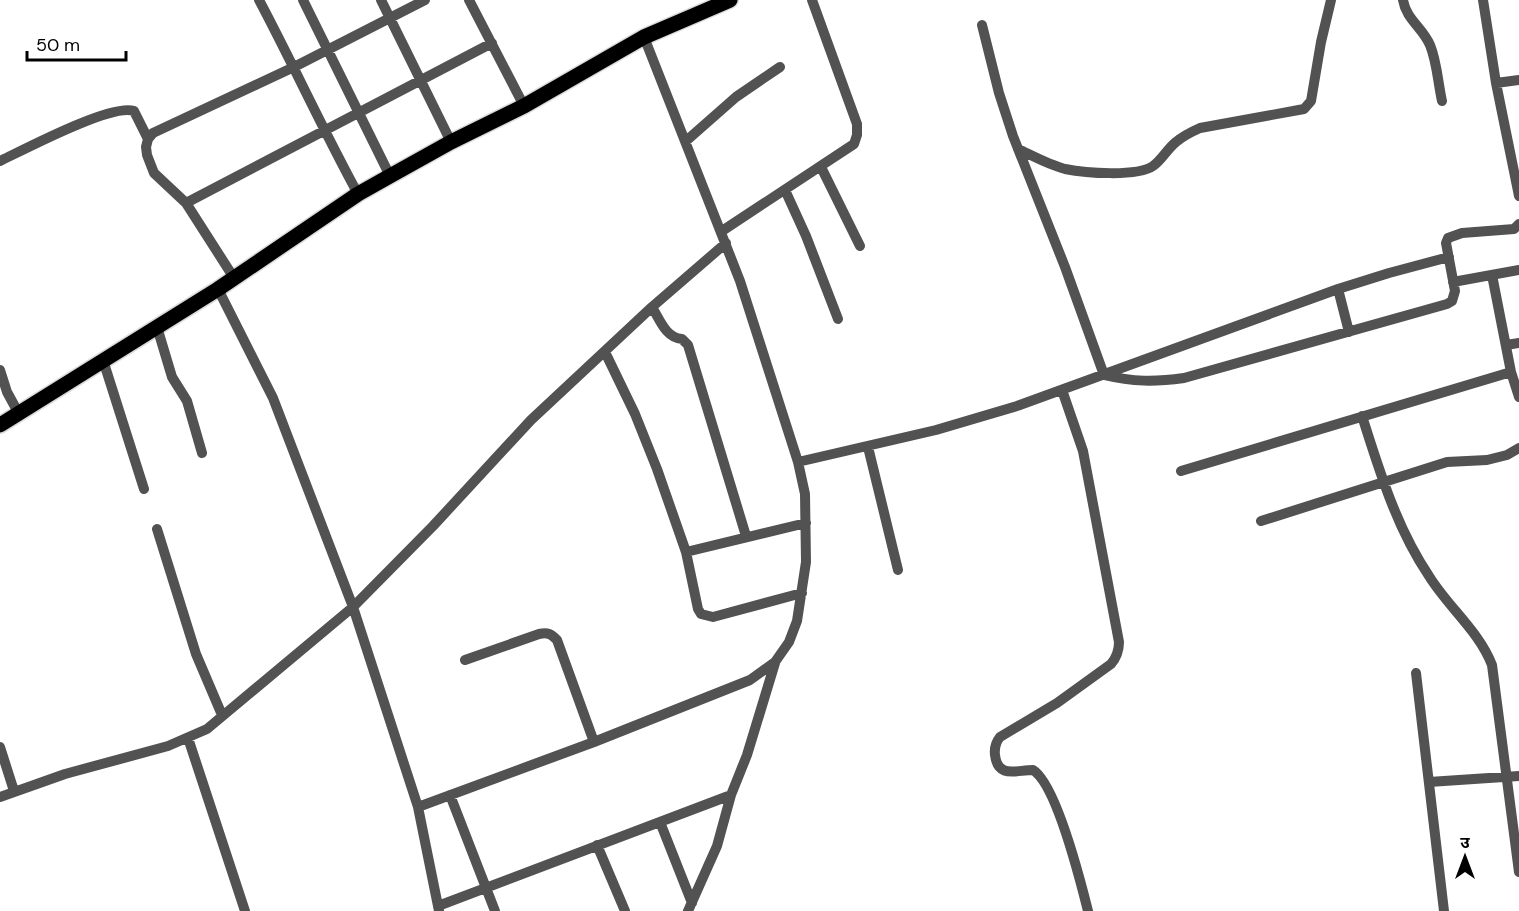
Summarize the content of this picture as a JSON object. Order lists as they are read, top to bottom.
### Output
{
  "scale_bar": "50 m",
  "north": "top"
}
